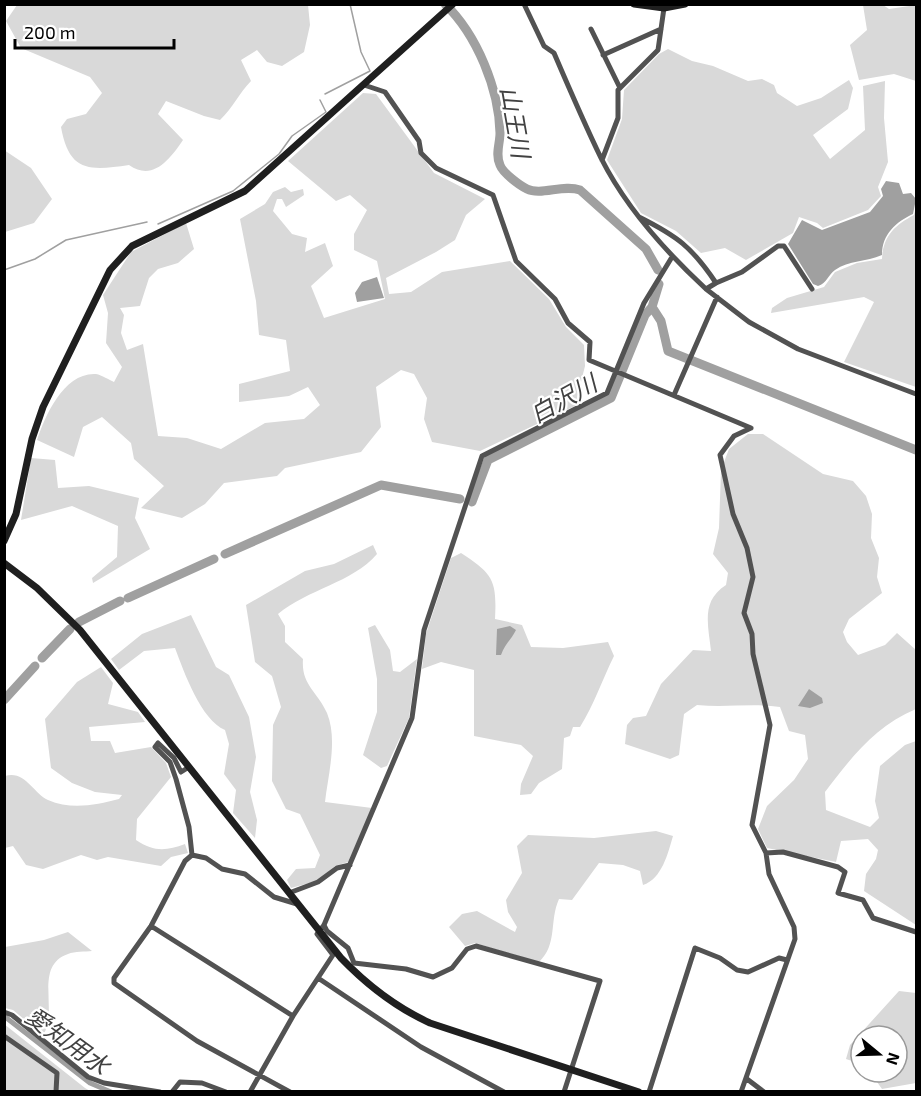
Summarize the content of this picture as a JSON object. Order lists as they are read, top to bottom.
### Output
{
  "water": ["山王川", "白沢川", "愛知用水"],
  "scale_bar": "200 m",
  "north": "right"
}
